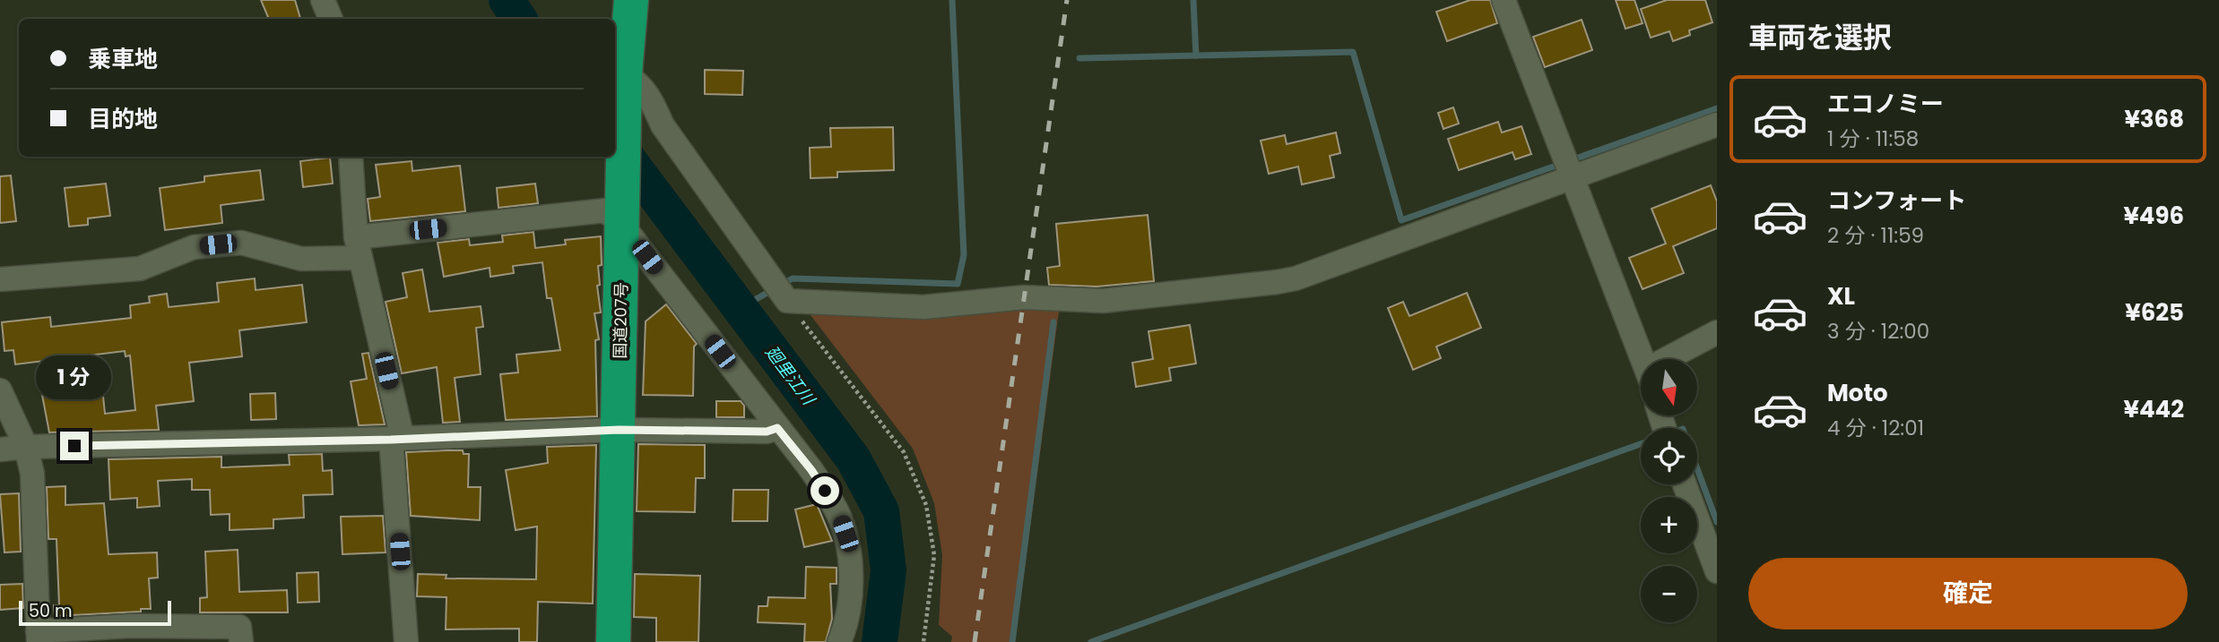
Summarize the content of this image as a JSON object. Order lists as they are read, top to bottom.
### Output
{
  "streets": {
    "highway": ["国道207号"]
  },
  "water": ["廻里江川"],
  "scale_bar": "50 m",
  "north": "bottom",
  "page": {
    "heading": "車両を選択",
    "banner": ["乗車地", "目的地"],
    "list": [
      {
        "name": "エコノミー",
        "note": "1 分 · 11:58",
        "value": "¥368"
      },
      {
        "name": "コンフォート",
        "note": "2 分 · 11:59",
        "value": "¥496"
      },
      {
        "name": "XL",
        "note": "3 分 · 12:00",
        "value": "¥625"
      },
      {
        "name": "Moto",
        "note": "4 分 · 12:01",
        "value": "¥442"
      }
    ],
    "bubble": "1 分",
    "map_buttons": ["+", "−"],
    "buttons": "確定",
    "scale": "50 m"
  }
}
